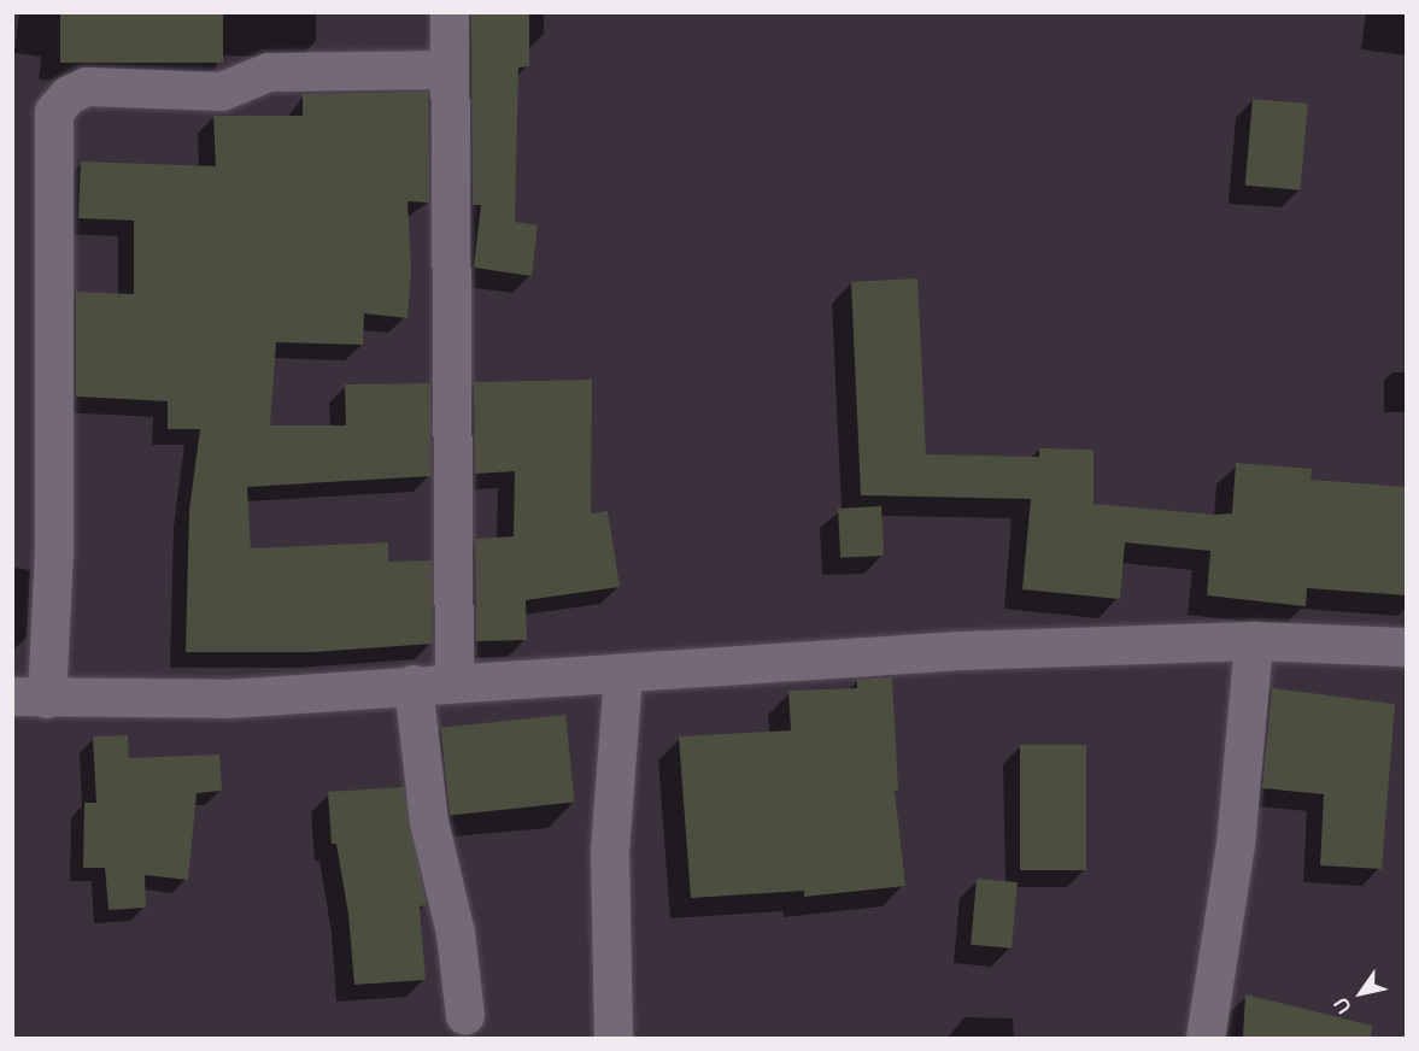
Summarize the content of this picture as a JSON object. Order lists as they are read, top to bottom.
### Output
{
  "north": "bottom left"
}
